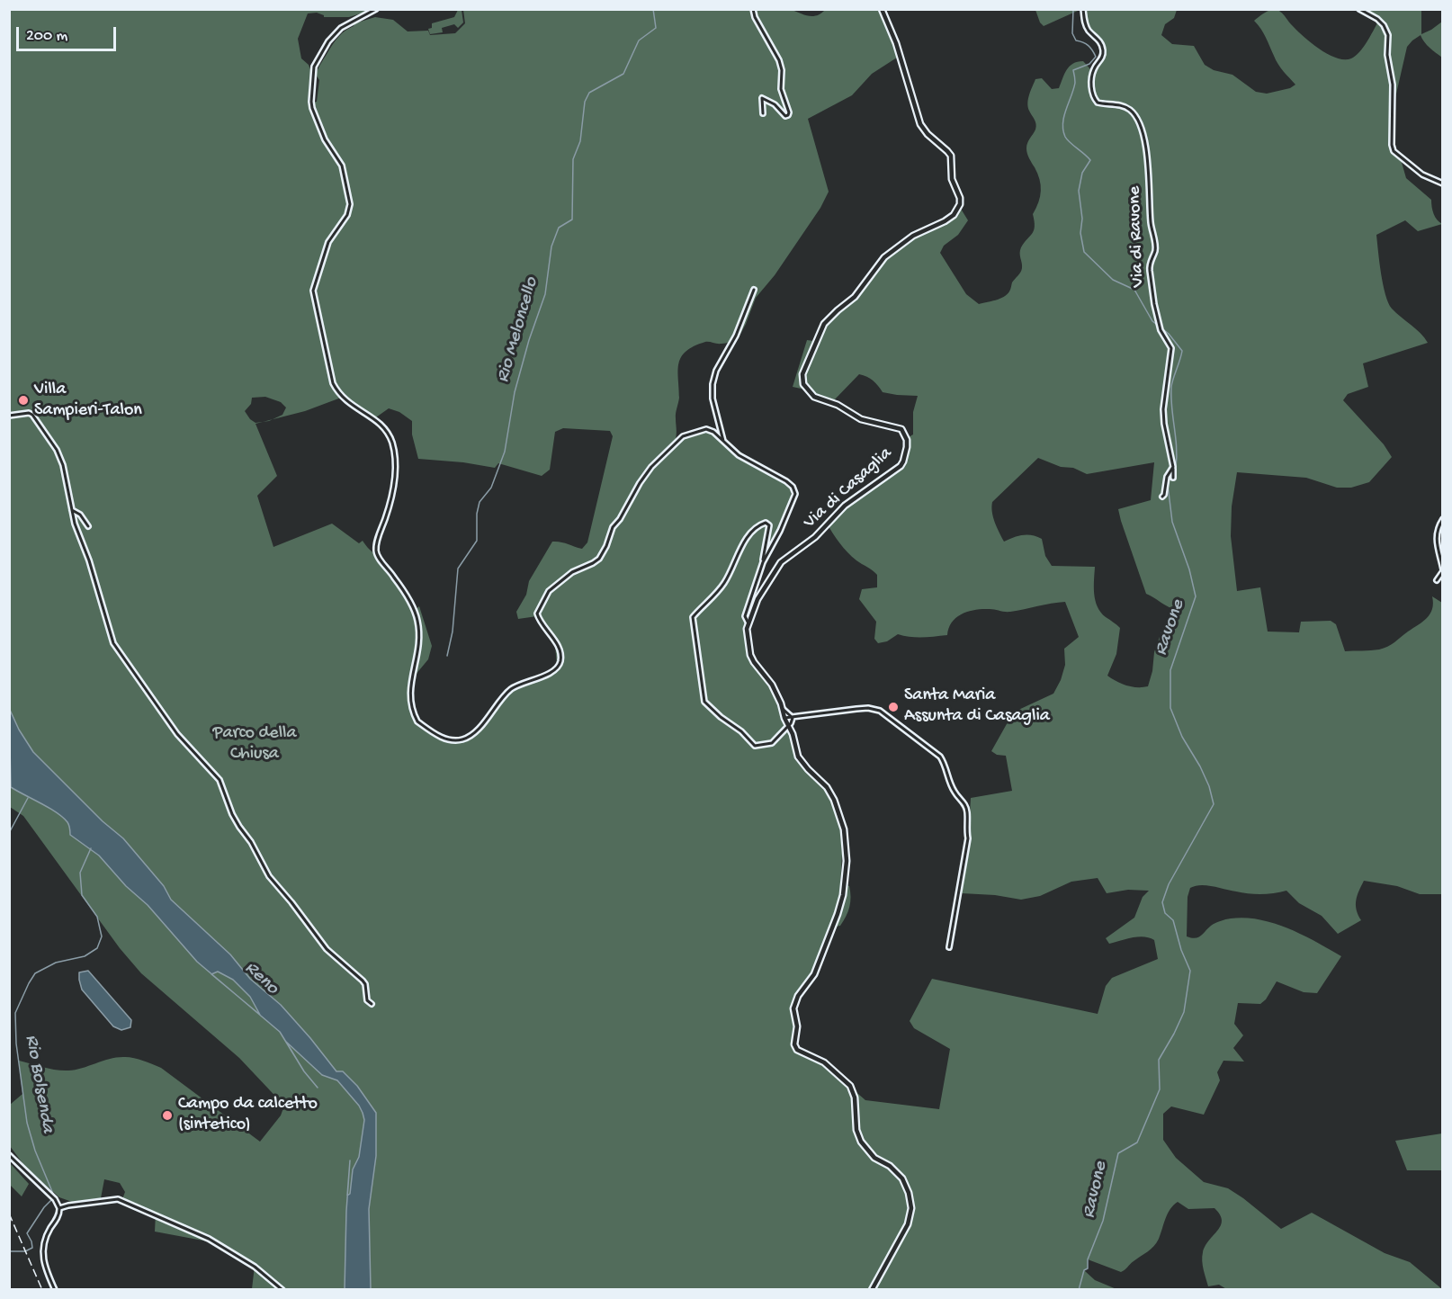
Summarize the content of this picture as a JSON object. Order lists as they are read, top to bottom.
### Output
{
  "streets": {
    "street": ["Via di Ravone", "Via di Casaglia"]
  },
  "water": [
    "Rio Meloncello",
    "Ravone",
    "Reno",
    "Rio Bolsenda"
  ],
  "parks": ["Parco della Chiusa"],
  "places": ["Villa Sampieri-Talon", "Santa Maria Assunta di Casaglia", "Campo da calcetto (sintetico)"],
  "scale_bar": "200 m"
}
